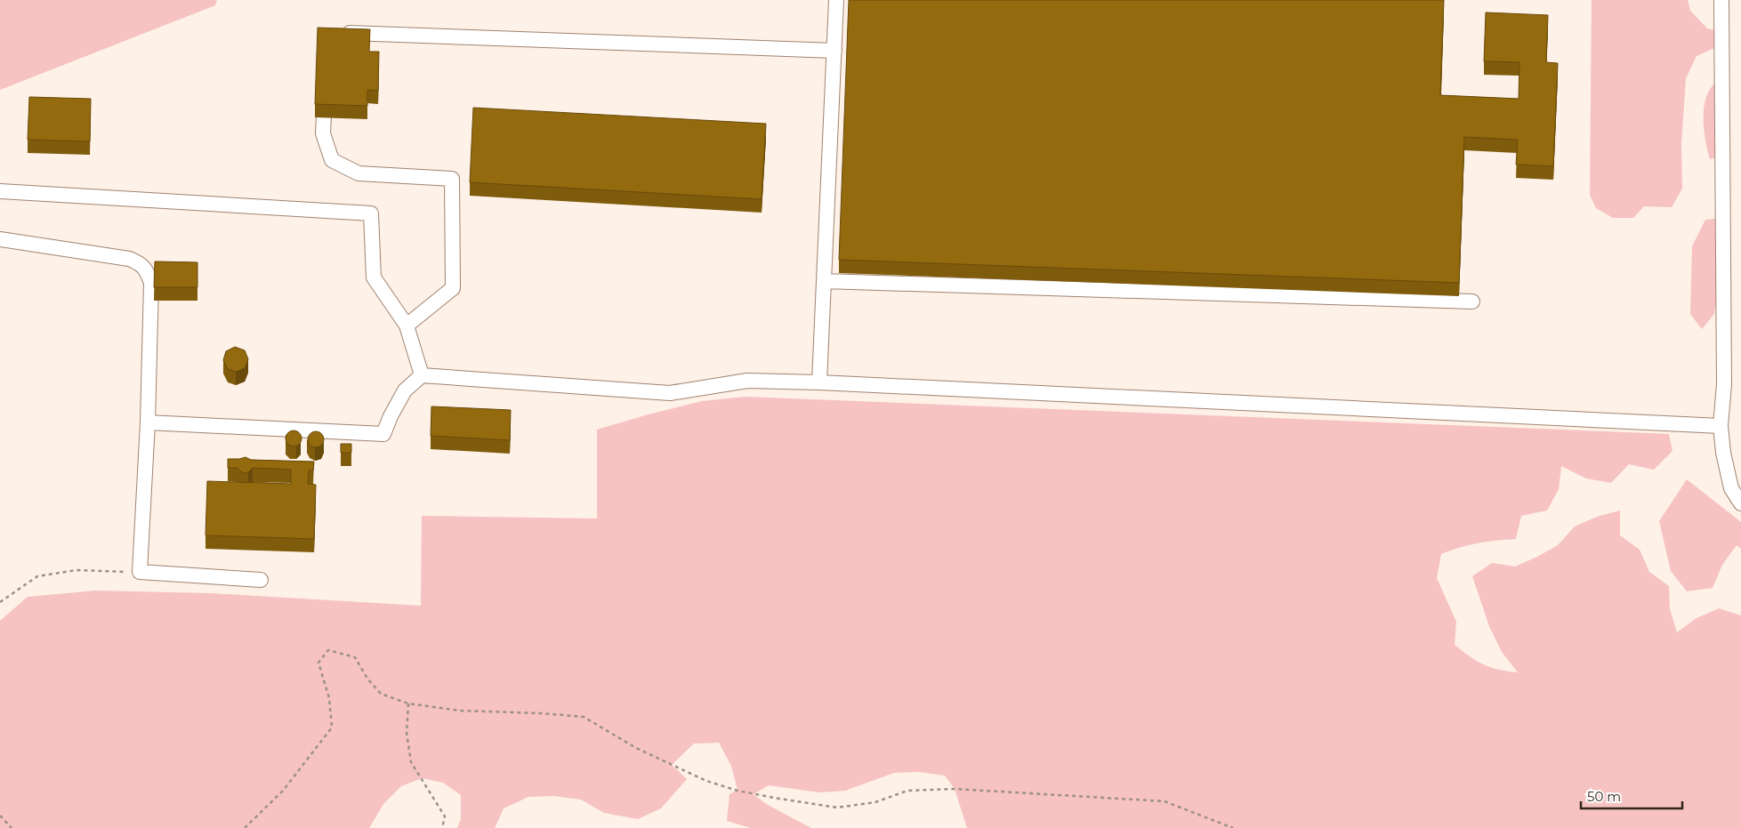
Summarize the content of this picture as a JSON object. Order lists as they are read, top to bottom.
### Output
{
  "scale_bar": "50 m"
}
